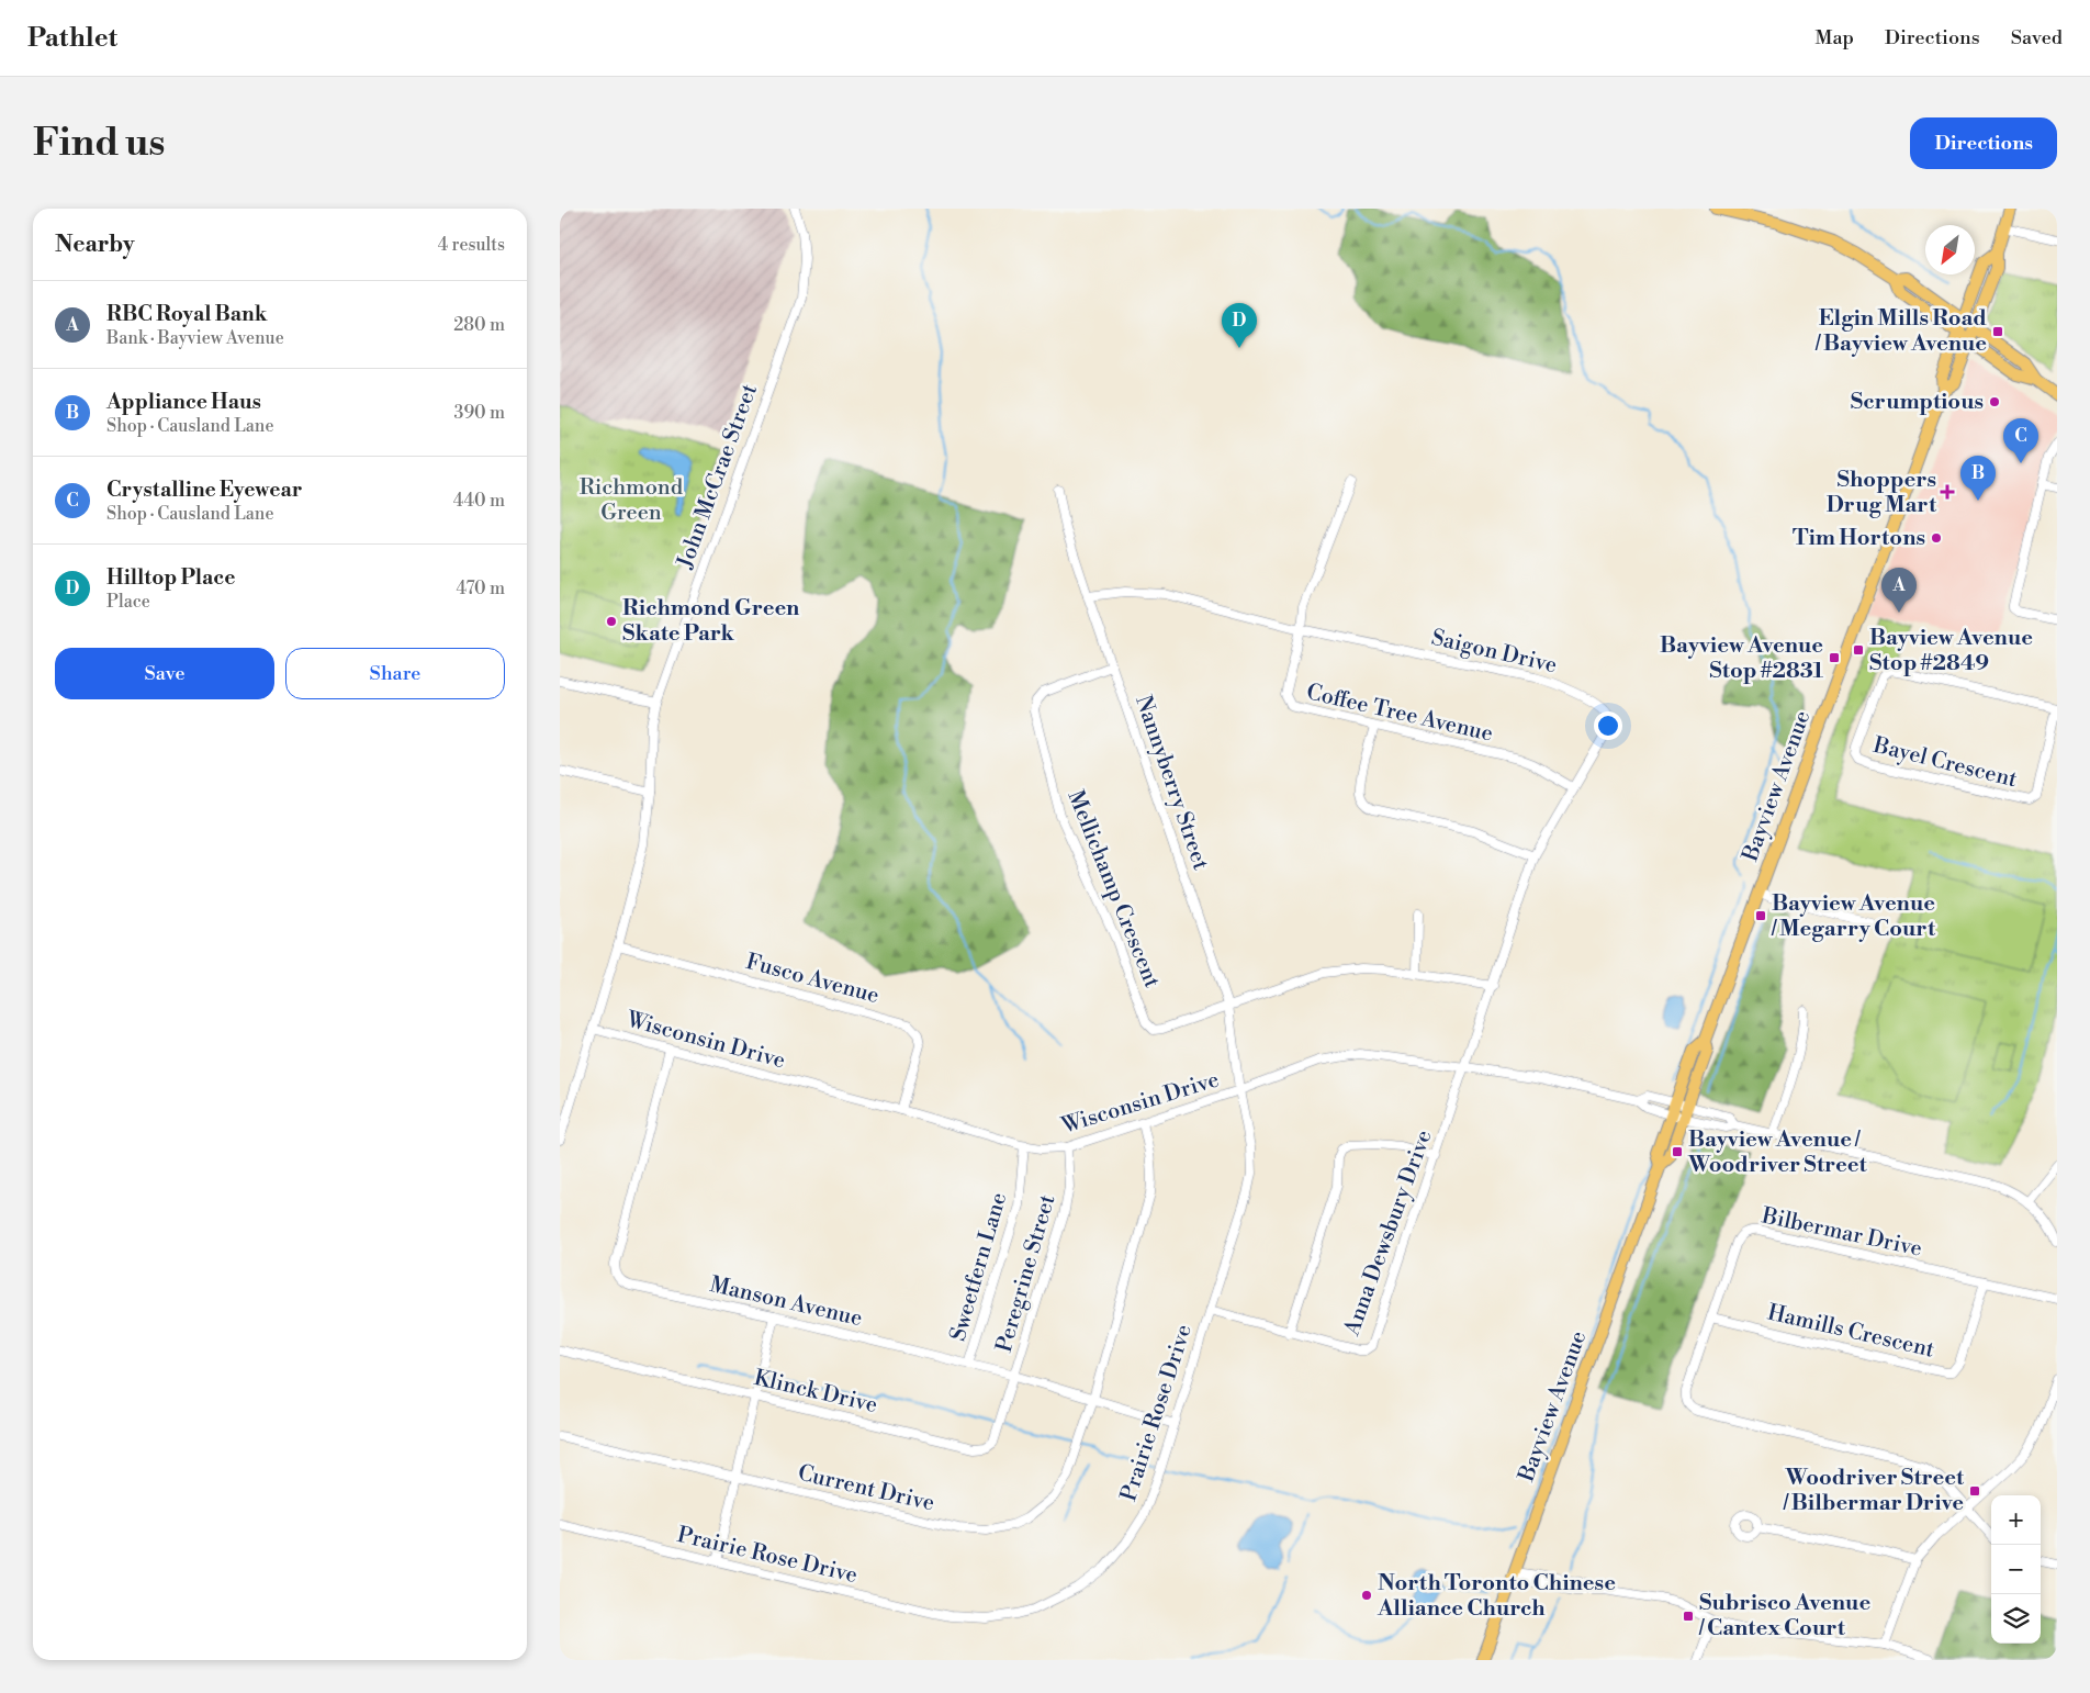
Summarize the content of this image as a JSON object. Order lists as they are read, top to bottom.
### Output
{
  "streets": {
    "main road": ["Bayview Avenue"],
    "street": [
      "John McCrae Street",
      "Saigon Drive",
      "Coffee Tree Avenue",
      "Bayel Crescent",
      "Nannyberry Street",
      "Mellichamp Crescent",
      "Fusco Avenue",
      "Wisconsin Drive",
      "Anna Dewsbury Drive",
      "Bilbermar Drive",
      "Sweetfern Lane",
      "Peregrine Street",
      "Manson Avenue",
      "Hamills Crescent",
      "Klinck Drive",
      "Prairie Rose Drive",
      "Current Drive"
    ]
  },
  "crossings": [
    ["John McCrae Street", "Fusco Avenue"],
    ["John McCrae Street", "Wisconsin Drive"],
    ["Saigon Drive", "Coffee Tree Avenue"],
    ["Saigon Drive", "Nannyberry Street"],
    ["Saigon Drive", "Wisconsin Drive"],
    ["Saigon Drive", "Anna Dewsbury Drive"],
    ["Nannyberry Street", "Mellichamp Crescent"],
    ["Nannyberry Street", "Wisconsin Drive"],
    ["Nannyberry Street", "Prairie Rose Drive"],
    ["Bayview Avenue", "Wisconsin Drive"],
    ["Fusco Avenue", "Wisconsin Drive"],
    ["Wisconsin Drive", "Anna Dewsbury Drive"],
    ["Wisconsin Drive", "Sweetfern Lane"],
    ["Wisconsin Drive", "Peregrine Street"],
    ["Wisconsin Drive", "Manson Avenue"],
    ["Wisconsin Drive", "Prairie Rose Drive"],
    ["Wisconsin Drive", "Current Drive"],
    ["Anna Dewsbury Drive", "Prairie Rose Drive"],
    ["Bilbermar Drive", "Hamills Crescent"],
    ["Sweetfern Lane", "Manson Avenue"],
    ["Peregrine Street", "Manson Avenue"],
    ["Peregrine Street", "Klinck Drive"],
    ["Manson Avenue", "Klinck Drive"],
    ["Manson Avenue", "Prairie Rose Drive"],
    ["Manson Avenue", "Current Drive"]
  ],
  "parks": ["Richmond Green"],
  "places": {
    "transit": [
      "Elgin Mills Road / Bayview Avenue",
      "Bayview Avenue Stop #2849",
      "Bayview Avenue Stop #2831",
      "Bayview Avenue / Megarry Court",
      "Bayview Avenue / Woodriver Street",
      "Woodriver Street / Bilbermar Drive",
      "Subrisco Avenue / Cantex Court"
    ],
    "other": [
      "Scrumptious",
      "Tim Hortons",
      "Richmond Green Skate Park",
      "North Toronto Chinese Alliance Church"
    ],
    "health": ["Shoppers Drug Mart"]
  },
  "north": "bottom left",
  "page": {
    "header": "Pathlet",
    "nav": ["Map", "Directions", "Saved"],
    "buttons": [
      "Directions",
      ["Save", "Share"]
    ],
    "title": "Find us",
    "heading": ["Nearby", "4 results"],
    "list": [
      {
        "mark": "A",
        "name": "RBC Royal Bank",
        "note": "Bank · Bayview Avenue",
        "value": "280 m"
      },
      {
        "mark": "B",
        "name": "Appliance Haus",
        "note": "Shop · Causland Lane",
        "value": "390 m"
      },
      {
        "mark": "C",
        "name": "Crystalline Eyewear",
        "note": "Shop · Causland Lane",
        "value": "440 m"
      },
      {
        "mark": "D",
        "name": "Hilltop Place",
        "note": "Place",
        "value": "470 m"
      }
    ],
    "pins": [
      "D",
      "C",
      "B",
      "A"
    ],
    "map_buttons": ["+", "−"]
  }
}
